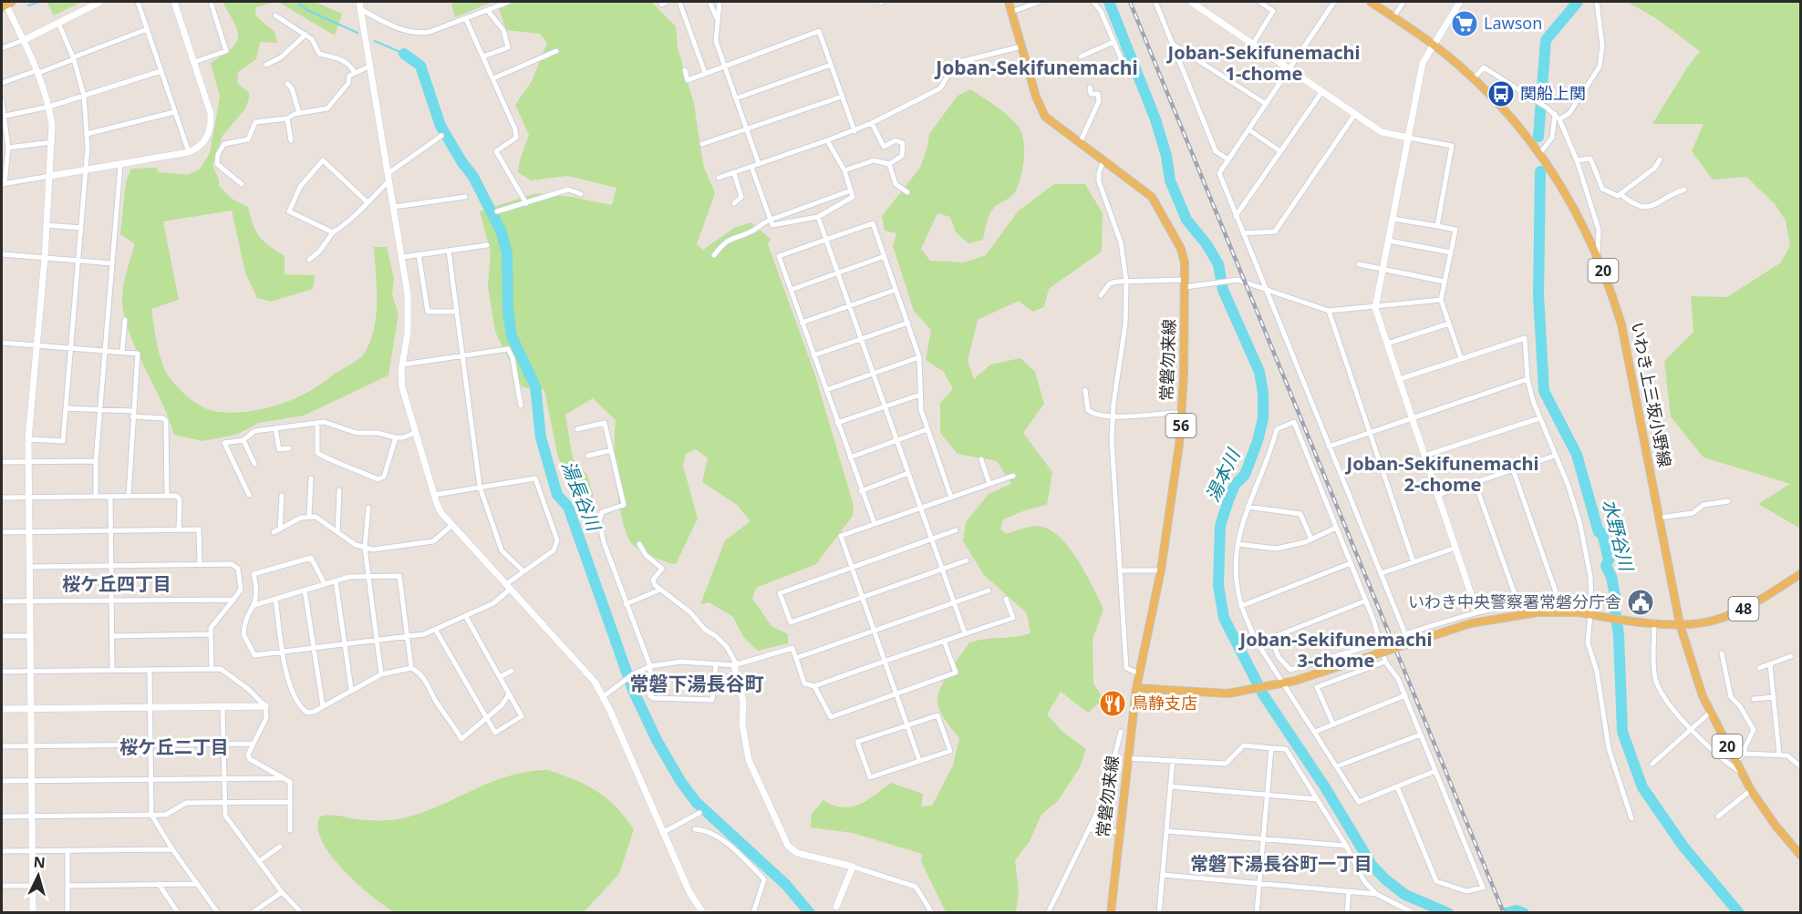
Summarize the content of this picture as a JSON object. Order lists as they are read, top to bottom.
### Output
{
  "streets": {
    "main road": [
      "20",
      "常磐勿来線",
      "いわき上三坂小野線",
      "56",
      "48"
    ]
  },
  "crossings": [
    ["常磐勿来線", "48"],
    ["いわき上三坂小野線", "48"]
  ],
  "districts": [
    "Joban-Sekifunemachi 1-chome",
    "Joban-Sekifunemachi",
    "Joban-Sekifunemachi 2-chome",
    "桜ケ丘四丁目",
    "Joban-Sekifunemachi 3-chome",
    "常磐下湯長谷町",
    "桜ケ丘二丁目",
    "常磐下湯長谷町一丁目"
  ],
  "water": ["湯本川", "湯長谷川", "水野谷川"],
  "places": {
    "supermarket": ["Lawson"],
    "bus stop": ["関船上関"],
    "public building": ["いわき中央警察署常磐分庁舎"],
    "restaurant": ["鳥静支店"]
  },
  "north": "top"
}
